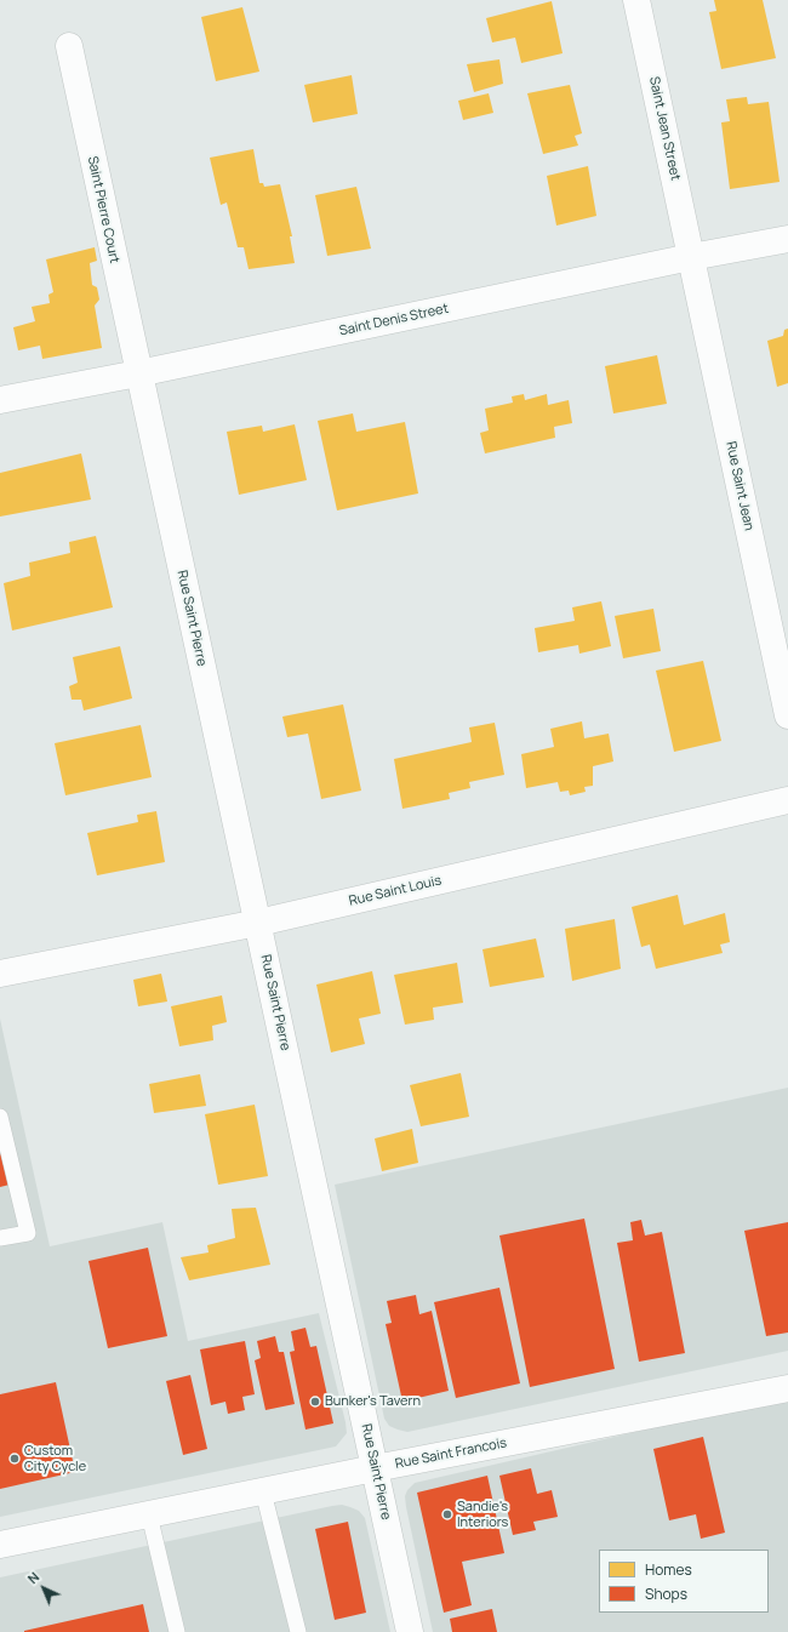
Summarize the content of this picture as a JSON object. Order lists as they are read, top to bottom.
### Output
{
  "streets": {
    "street": [
      "Saint Jean Street",
      "Saint Pierre Court",
      "Saint Denis Street",
      "Rue Saint Jean",
      "Rue Saint Pierre",
      "Rue Saint Louis",
      "Rue Saint Francois"
    ]
  },
  "crossings": [
    ["Saint Jean Street", "Saint Denis Street"],
    ["Saint Jean Street", "Rue Saint Jean"],
    ["Saint Pierre Court", "Saint Denis Street"],
    ["Saint Pierre Court", "Rue Saint Pierre"],
    ["Saint Denis Street", "Rue Saint Jean"],
    ["Saint Denis Street", "Rue Saint Pierre"],
    ["Rue Saint Pierre", "Rue Saint Louis"],
    ["Rue Saint Pierre", "Rue Saint Francois"]
  ],
  "places": ["Bunker's Tavern", "Custom City Cycle", "Sandie's Interiors"],
  "legend": ["Homes", "Shops"],
  "north": "top left"
}
